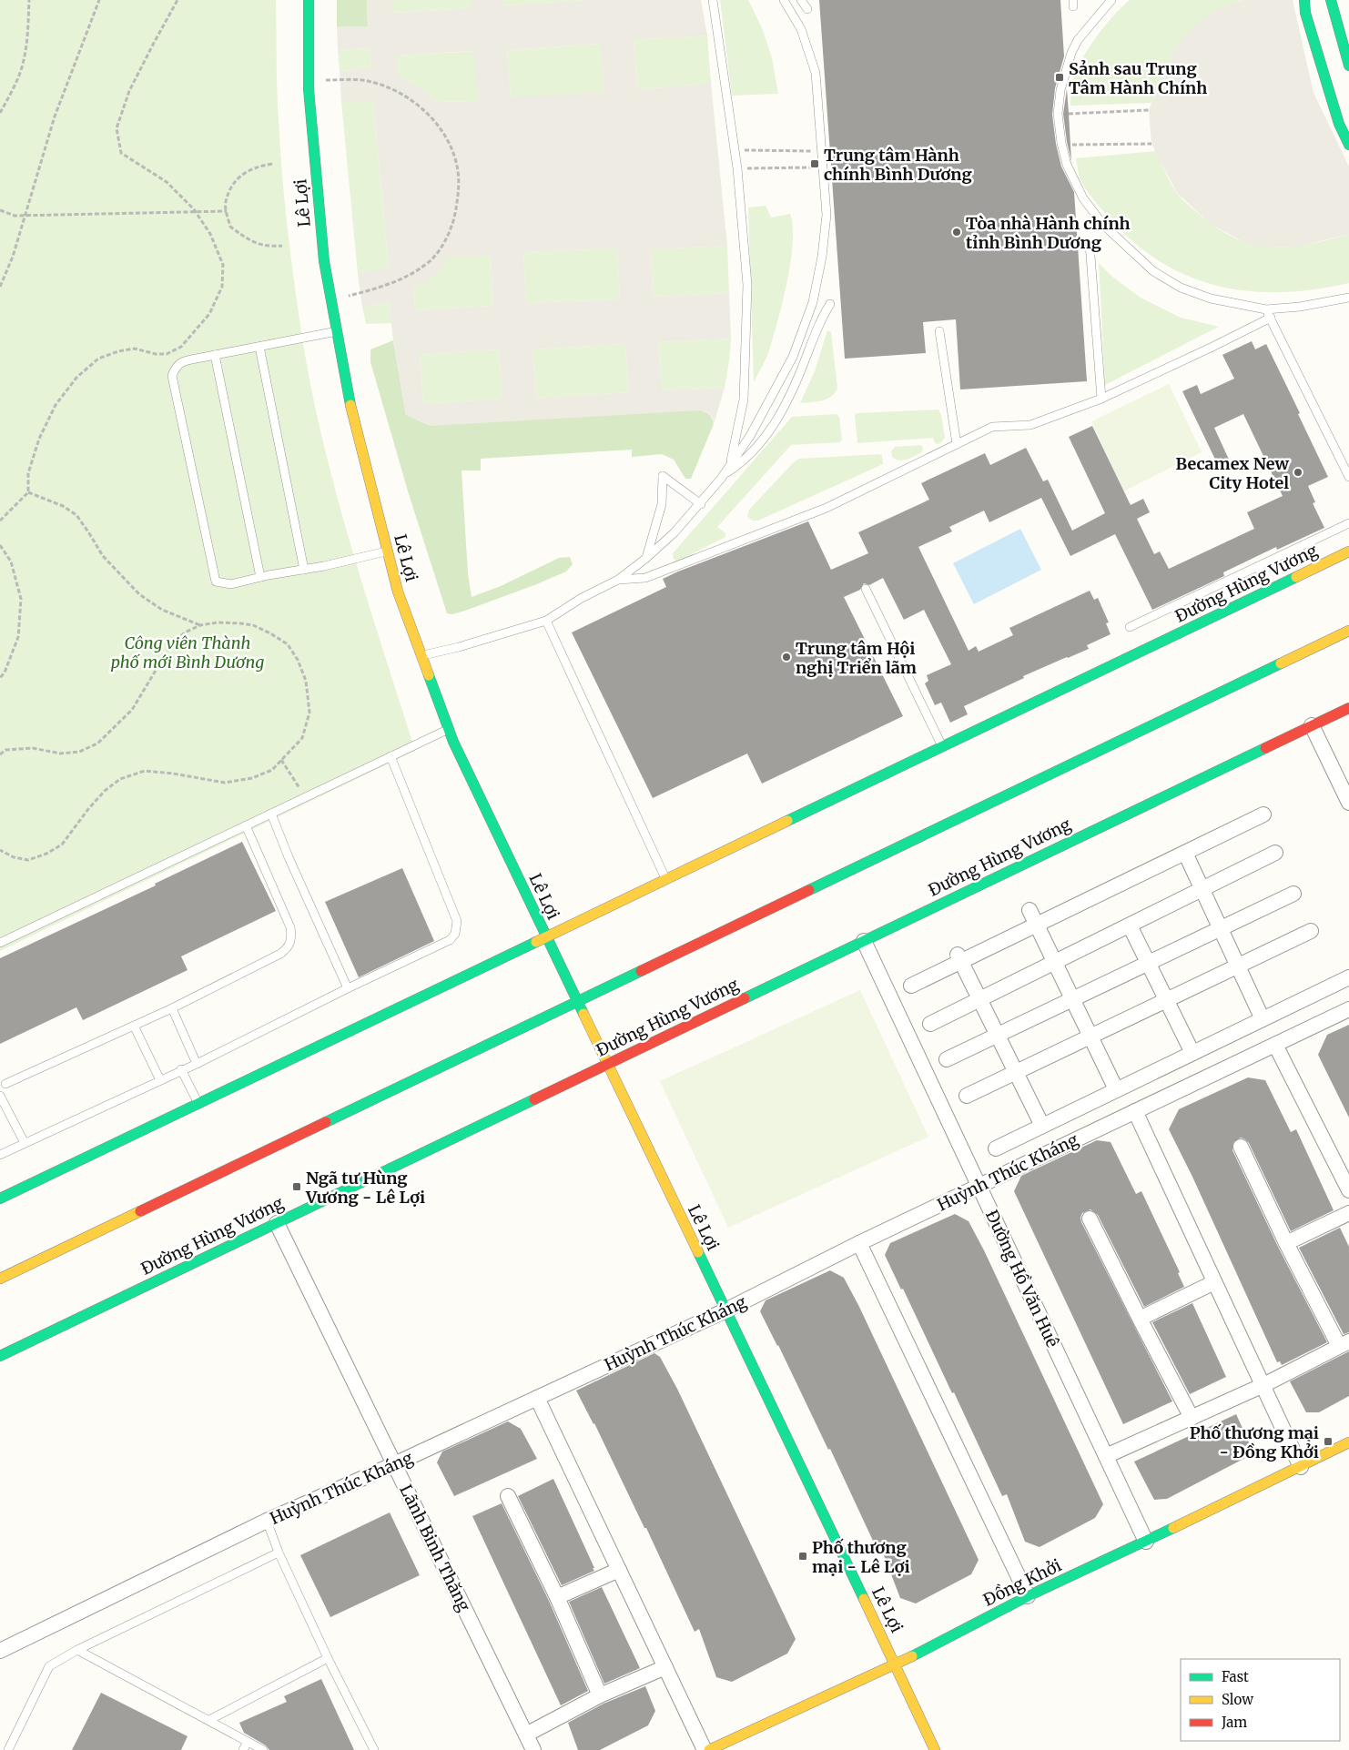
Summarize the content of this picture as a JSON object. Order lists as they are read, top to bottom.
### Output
{
  "streets": {
    "main road": ["Lê Lợi", "Đường Hùng Vương", "Đồng Khởi"],
    "street": ["Huỳnh Thúc Kháng", "Đường Hồ Văn Huê", "Lãnh Binh Thăng"]
  },
  "crossings": [
    ["Lê Lợi", "Đường Hùng Vương"],
    ["Lê Lợi", "Huỳnh Thúc Kháng"],
    ["Lê Lợi", "Đồng Khởi"],
    ["Đường Hùng Vương", "Đường Hồ Văn Huê"],
    ["Đường Hùng Vương", "Lãnh Binh Thăng"],
    ["Huỳnh Thúc Kháng", "Đường Hồ Văn Huê"],
    ["Huỳnh Thúc Kháng", "Lãnh Binh Thăng"],
    ["Đường Hồ Văn Huê", "Đồng Khởi"]
  ],
  "parks": ["Công viên Thành phố mới Bình Dương"],
  "places": {
    "transit": [
      "Sảnh sau Trung Tâm Hành Chính",
      "Trung tâm Hành chính Bình Dương",
      "Ngã tư Hùng Vương - Lê Lợi",
      "Phố thương mại - Đồng Khởi",
      "Phố thương mại - Lê Lợi"
    ],
    "other": ["Tòa nhà Hành chính tỉnh Bình Dương", "Becamex New City Hotel", "Trung tâm Hội nghị Triển lãm"]
  },
  "legend": ["Fast", "Slow", "Jam"]
}
